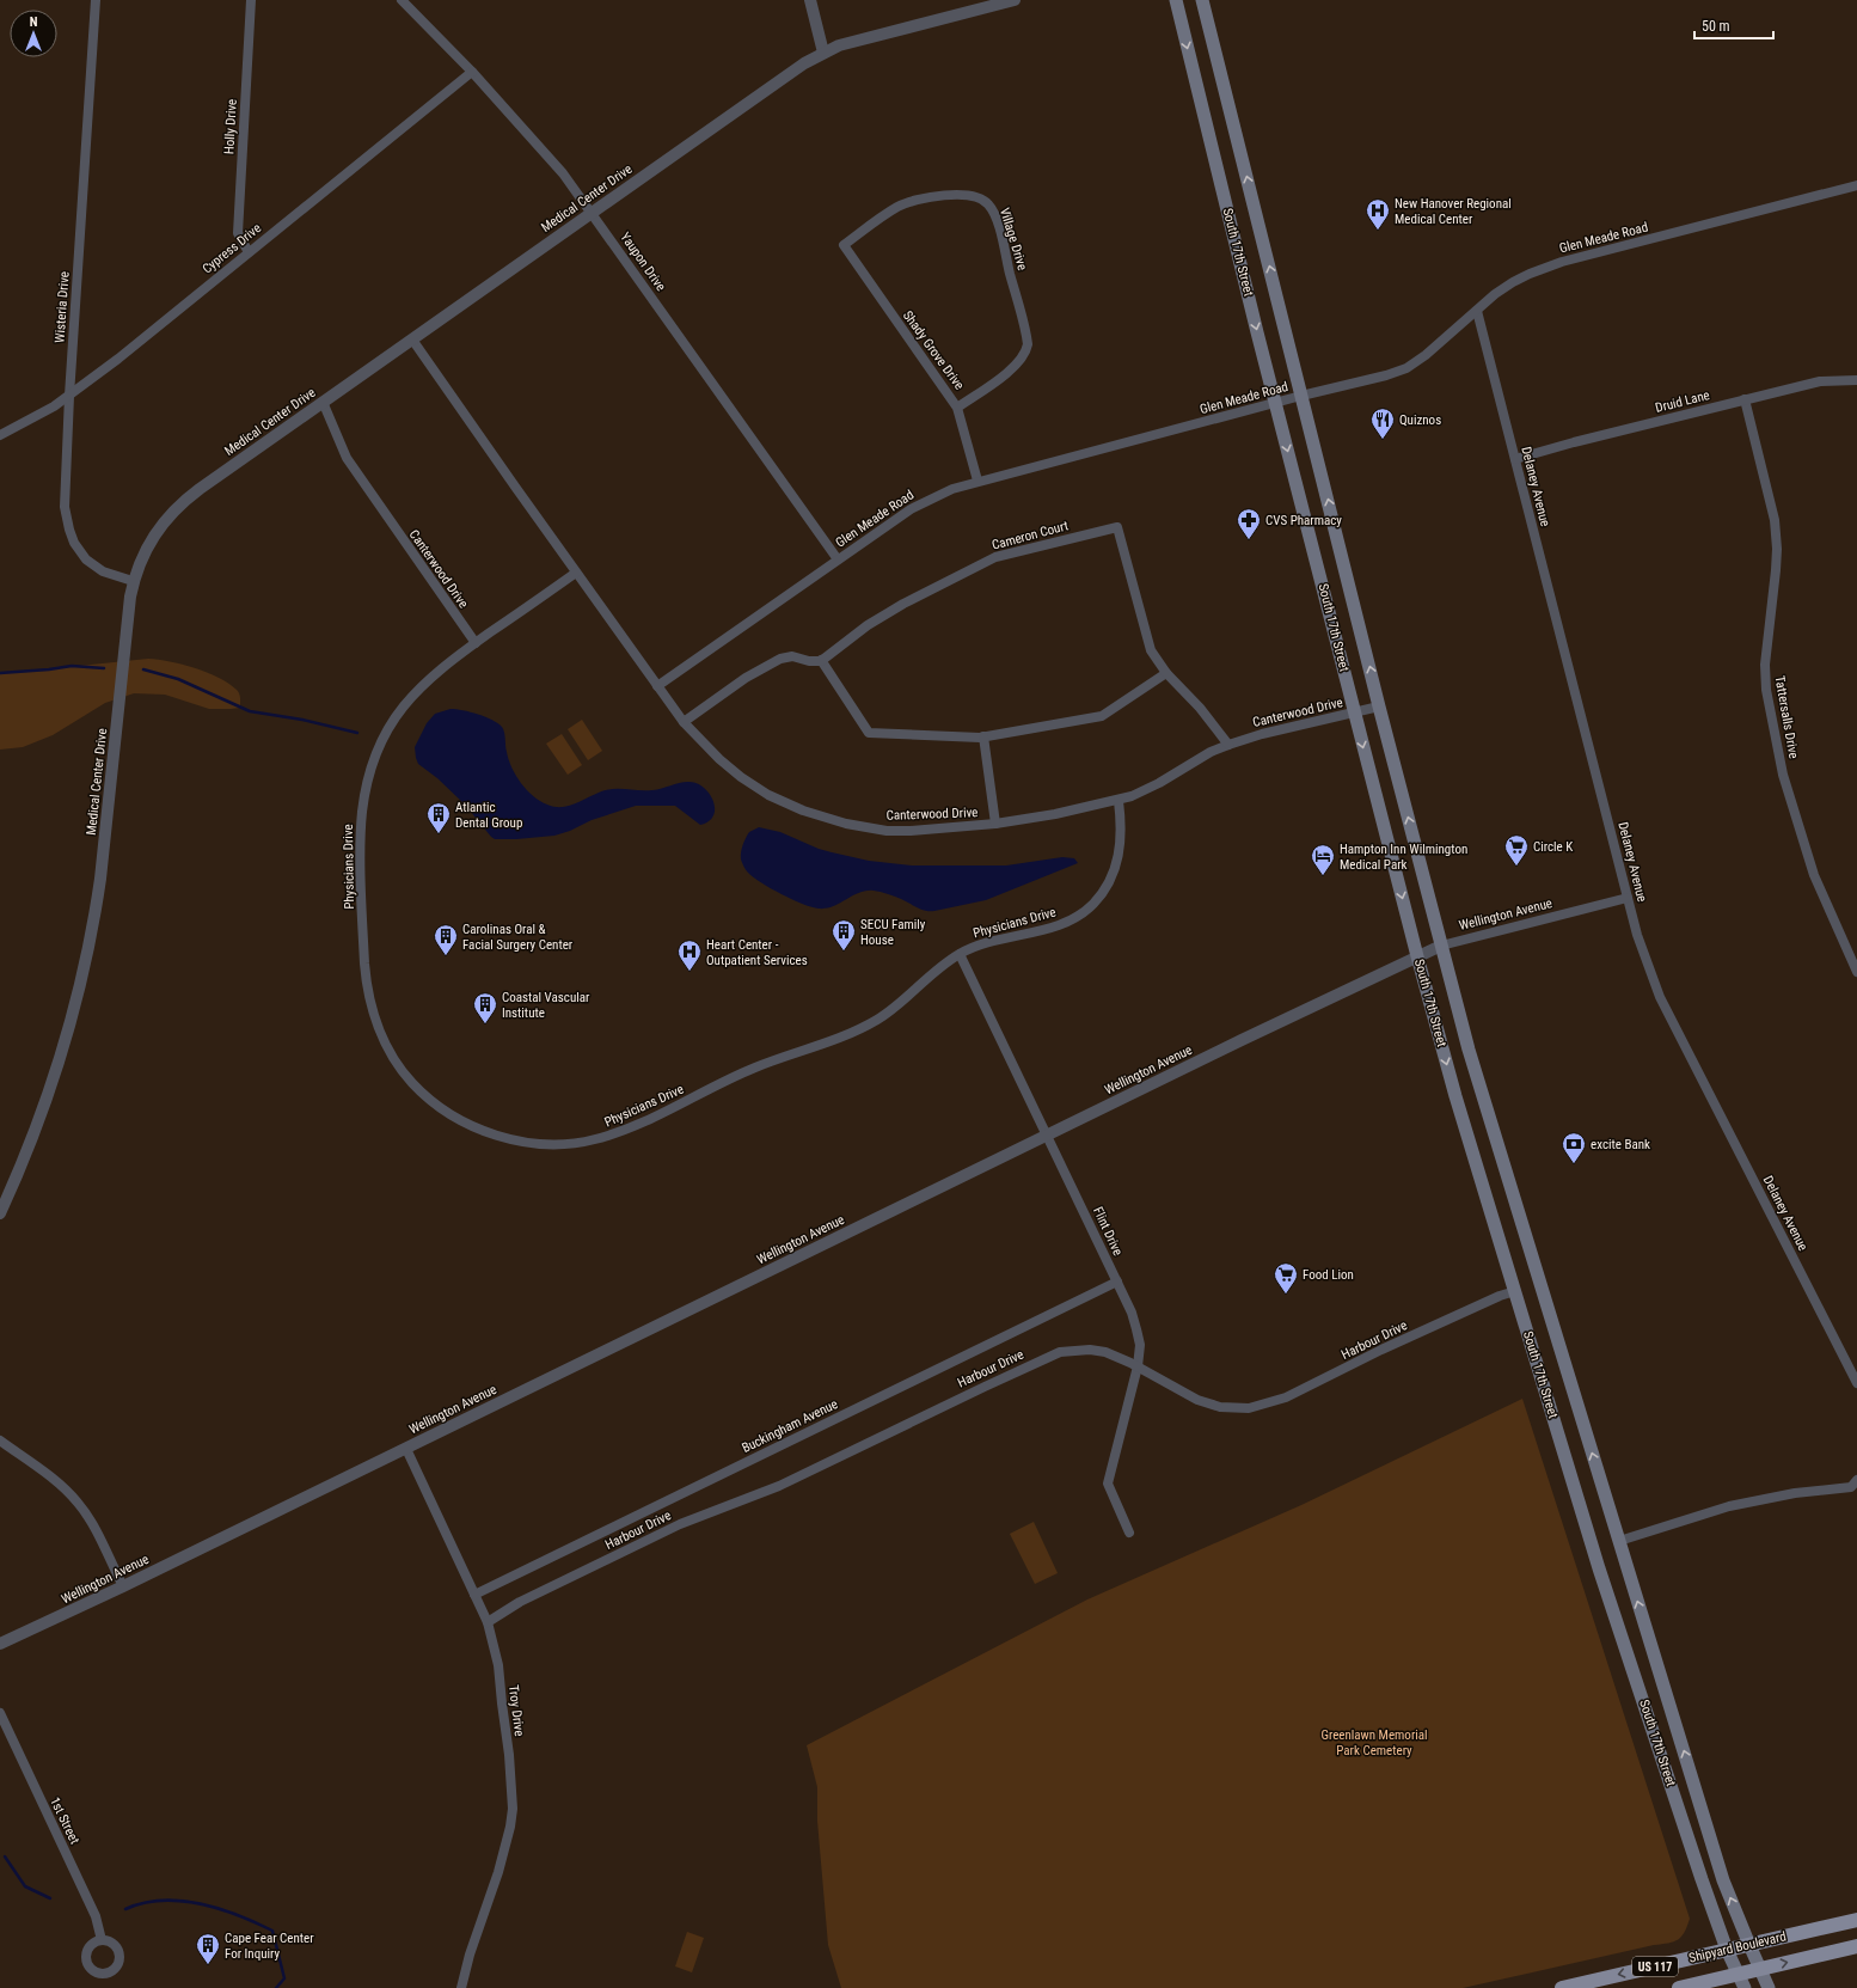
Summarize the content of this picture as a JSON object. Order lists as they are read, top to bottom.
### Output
{
  "streets": {
    "main road": ["South 17th Street", "Shipyard Boulevard", "US 117"],
    "street": [
      "Holly Drive",
      "Medical Center Drive",
      "Glen Meade Road",
      "Village Drive",
      "Cypress Drive",
      "Yaupon Drive",
      "Wisteria Drive",
      "Shady Grove Drive",
      "Druid Lane",
      "Delaney Avenue",
      "Cameron Court",
      "Canterwood Drive",
      "Tattersalls Drive",
      "Physicians Drive",
      "Wellington Avenue",
      "Flint Drive",
      "Harbour Drive",
      "Buckingham Avenue",
      "Troy Drive",
      "1st Street"
    ]
  },
  "crossings": [
    ["Holly Drive", "Cypress Drive"],
    ["Medical Center Drive", "Yaupon Drive"],
    ["Medical Center Drive", "Wisteria Drive"],
    ["Medical Center Drive", "Canterwood Drive"],
    ["Glen Meade Road", "South 17th Street"],
    ["Glen Meade Road", "Yaupon Drive"],
    ["Glen Meade Road", "Shady Grove Drive"],
    ["Glen Meade Road", "Delaney Avenue"],
    ["Glen Meade Road", "Canterwood Drive"],
    ["Village Drive", "Shady Grove Drive"],
    ["Cypress Drive", "Yaupon Drive"],
    ["Cypress Drive", "Wisteria Drive"],
    ["South 17th Street", "Canterwood Drive"],
    ["South 17th Street", "Wellington Avenue"],
    ["South 17th Street", "Harbour Drive"],
    ["South 17th Street", "Shipyard Boulevard"],
    ["Druid Lane", "Delaney Avenue"],
    ["Druid Lane", "Tattersalls Drive"],
    ["Delaney Avenue", "Wellington Avenue"],
    ["Cameron Court", "Canterwood Drive"],
    ["Canterwood Drive", "Physicians Drive"],
    ["Physicians Drive", "Flint Drive"],
    ["Wellington Avenue", "Flint Drive"],
    ["Wellington Avenue", "Troy Drive"],
    ["Flint Drive", "Harbour Drive"],
    ["Flint Drive", "Buckingham Avenue"],
    ["Harbour Drive", "Troy Drive"],
    ["Buckingham Avenue", "Troy Drive"]
  ],
  "parks": ["Greenlawn Memorial Park Cemetery"],
  "places": {
    "hospital": ["New Hanover Regional Medical Center", "Heart Center - Outpatient Services"],
    "restaurant": ["Quiznos"],
    "pharmacy": ["CVS Pharmacy"],
    "building": [
      "Atlantic Dental Group",
      "SECU Family House",
      "Carolinas Oral & Facial Surgery Center",
      "Coastal Vascular Institute",
      "Cape Fear Center For Inquiry"
    ],
    "supermarket": ["Circle K", "Food Lion"],
    "hotel": ["Hampton Inn Wilmington Medical Park"],
    "bank": ["excite Bank"]
  },
  "scale_bar": "50 m",
  "north": "top"
}
